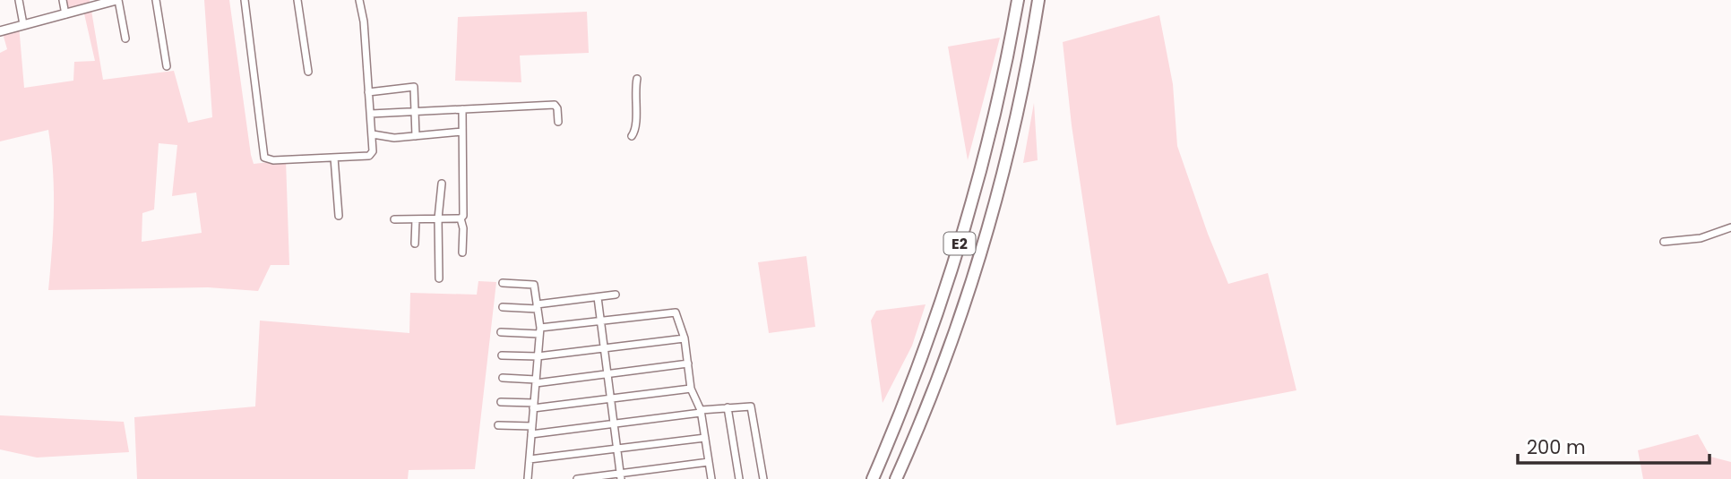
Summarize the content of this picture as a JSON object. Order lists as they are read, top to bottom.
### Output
{
  "streets": {
    "highway": ["E2"]
  },
  "scale_bar": "200 m"
}
